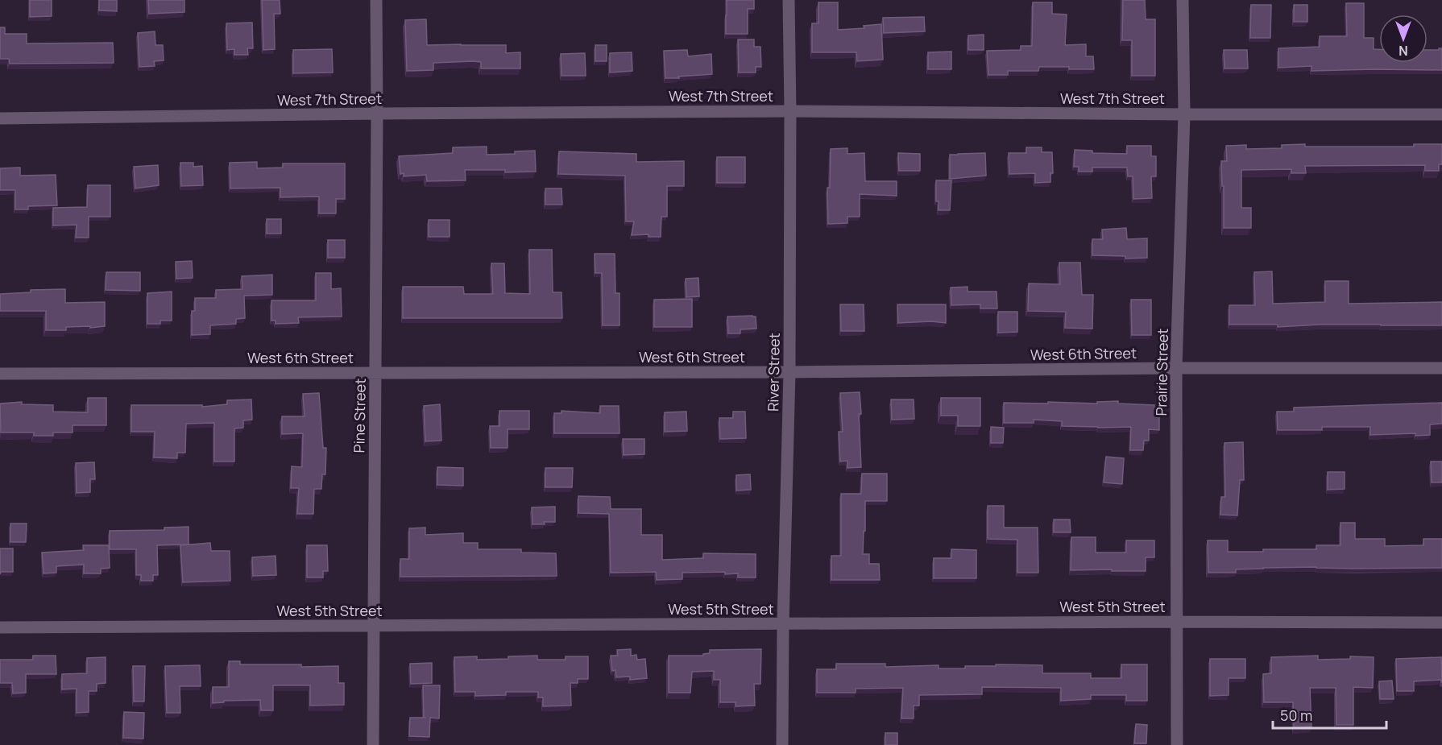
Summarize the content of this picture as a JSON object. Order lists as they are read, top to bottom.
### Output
{
  "streets": {
    "street": [
      "West 7th Street",
      "West 6th Street",
      "River Street",
      "Prairie Street",
      "Pine Street",
      "West 5th Street"
    ]
  },
  "crossings": [
    ["West 7th Street", "River Street"],
    ["West 7th Street", "Prairie Street"],
    ["West 7th Street", "Pine Street"],
    ["West 6th Street", "River Street"],
    ["West 6th Street", "Prairie Street"],
    ["West 6th Street", "Pine Street"],
    ["River Street", "West 5th Street"],
    ["Prairie Street", "West 5th Street"],
    ["Pine Street", "West 5th Street"]
  ],
  "scale_bar": "50 m",
  "north": "bottom"
}
